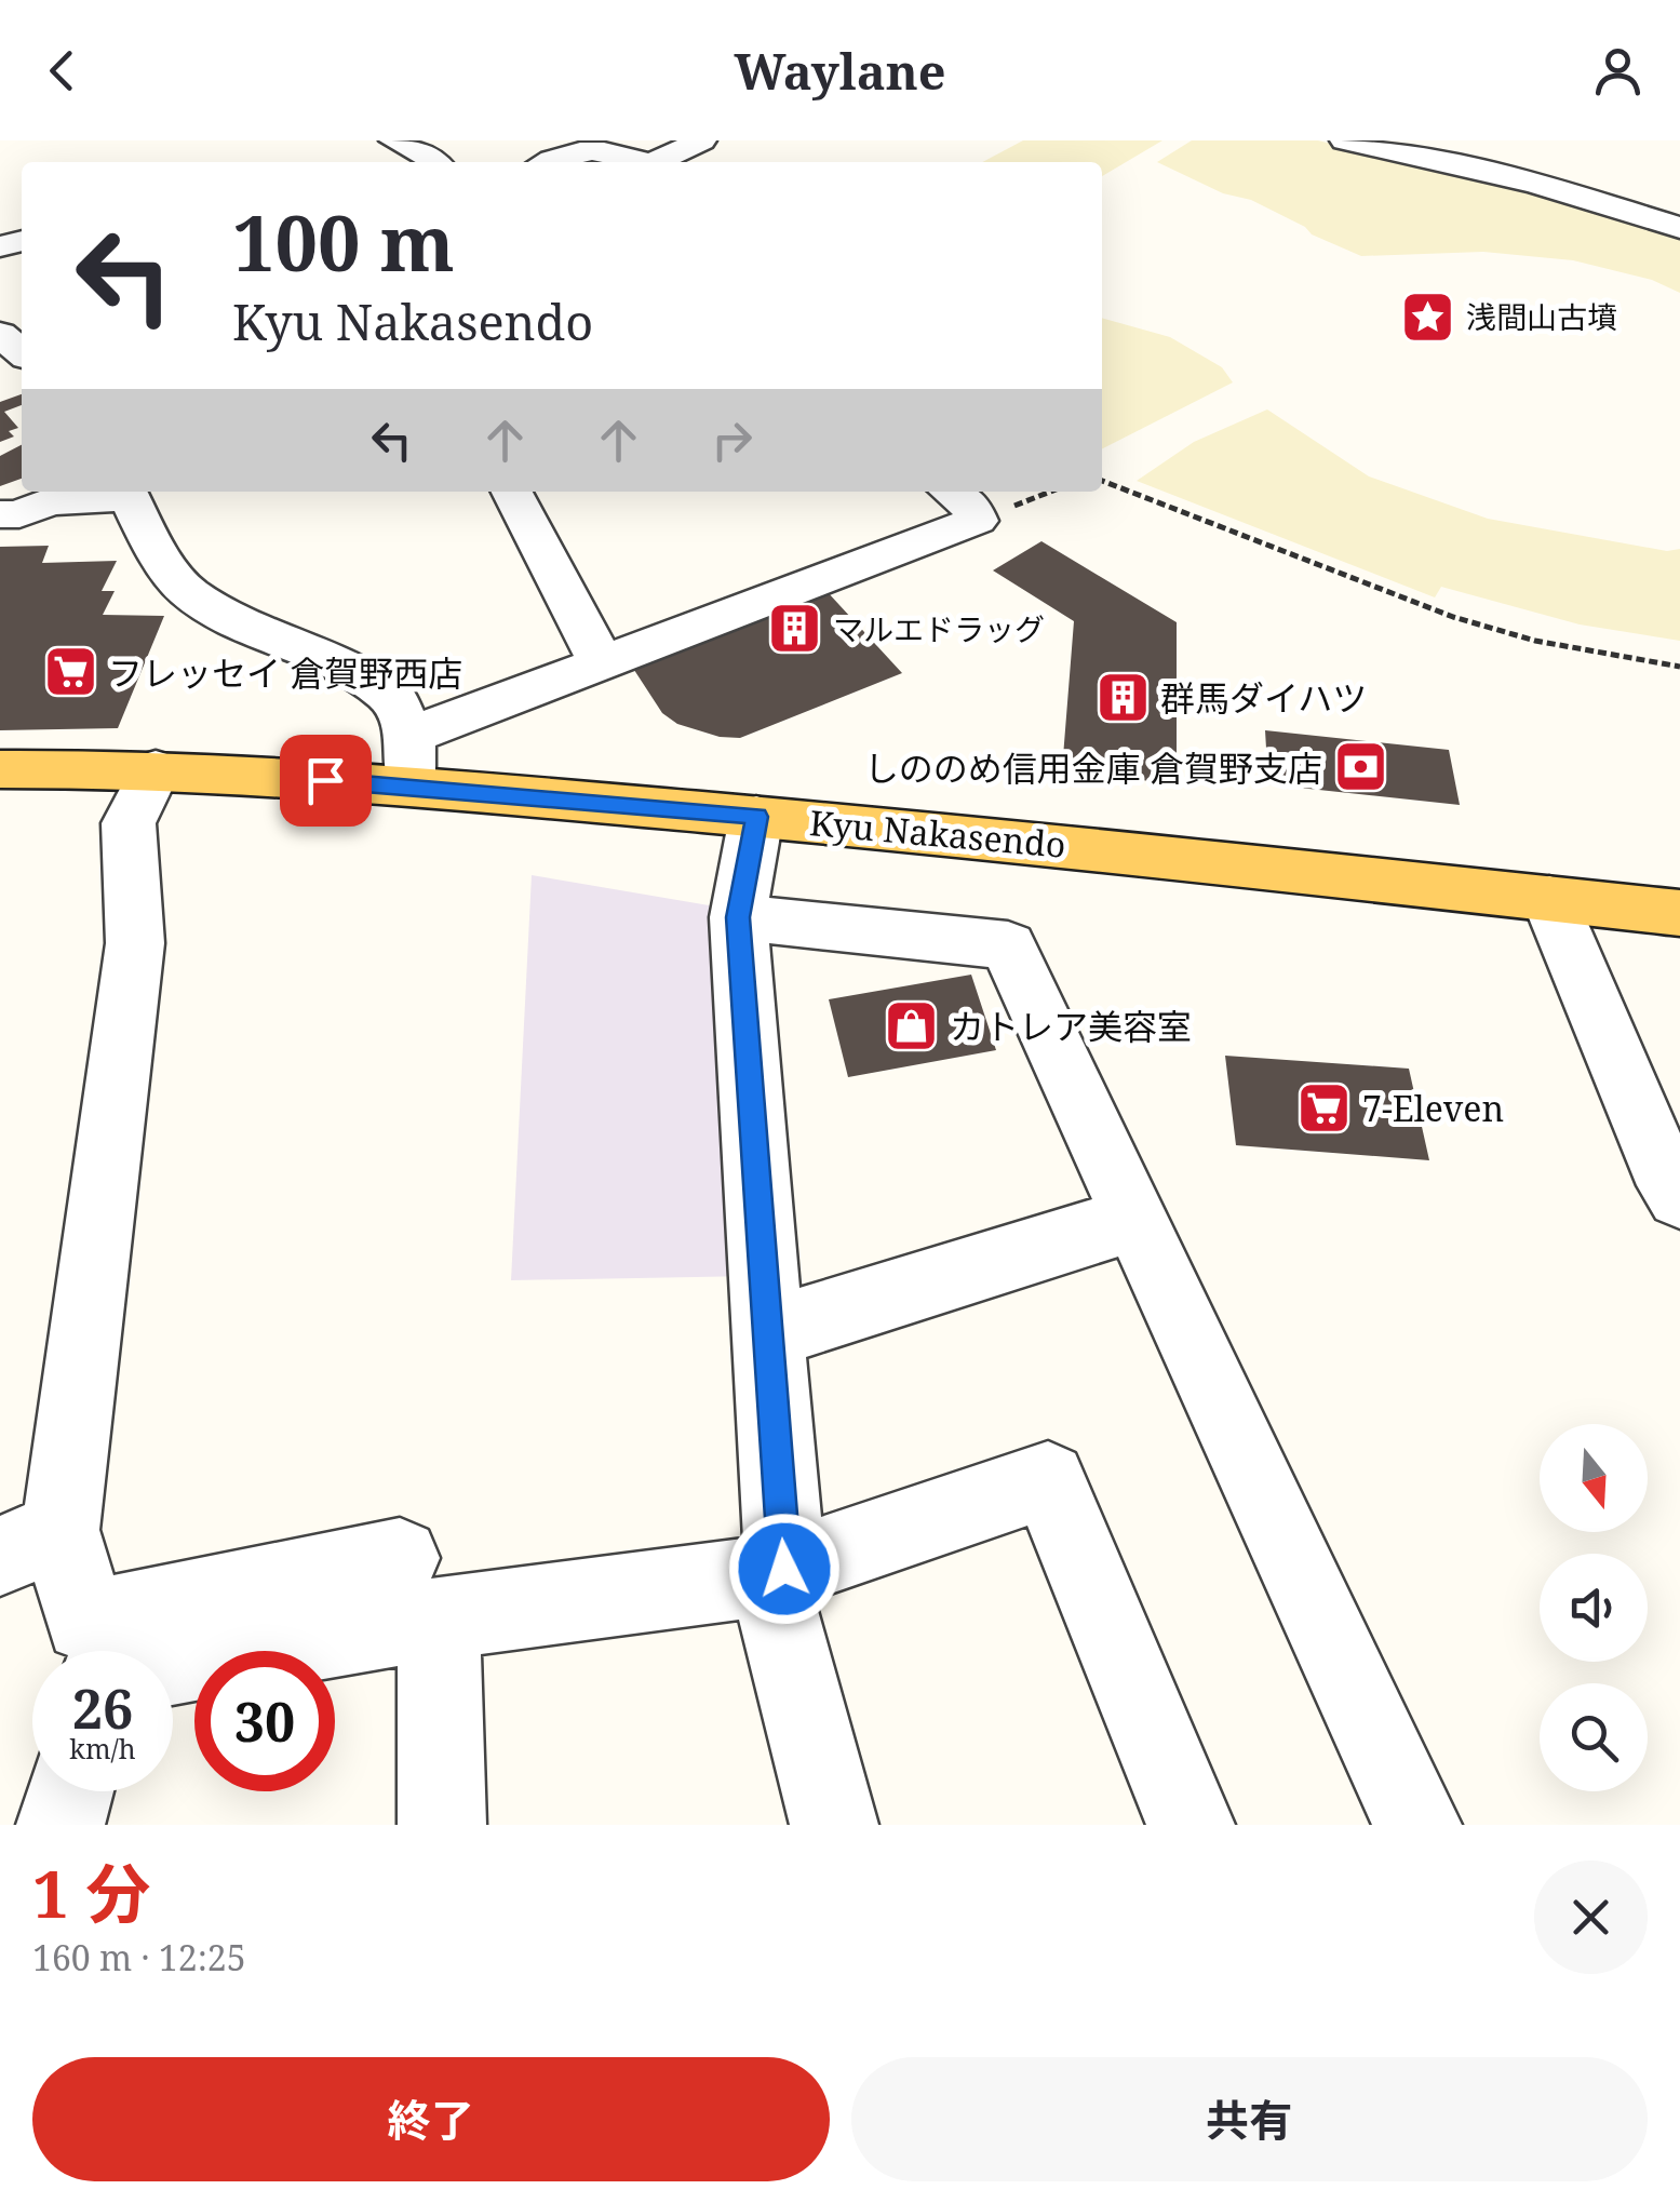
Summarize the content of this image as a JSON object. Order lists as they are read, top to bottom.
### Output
{
  "streets": {
    "main road": ["Kyu Nakasendo"]
  },
  "places": {
    "place": ["浅間山古墳"],
    "building": ["マルエドラッグ", "群馬ダイハツ"],
    "supermarket": ["フレッセイ 倉賀野西店", "7-Eleven"],
    "bank": ["しののめ信用金庫 倉賀野支店"],
    "shop": ["カトレア美容室"]
  },
  "north": "bottom",
  "page": {
    "header": "Waylane",
    "turn": ["100 m", "Kyu Nakasendo"],
    "speed": "26 km/h",
    "limit": "30",
    "heading": ["1 分", "160 m · 12:25"],
    "buttons": ["終了", "共有"]
  }
}
